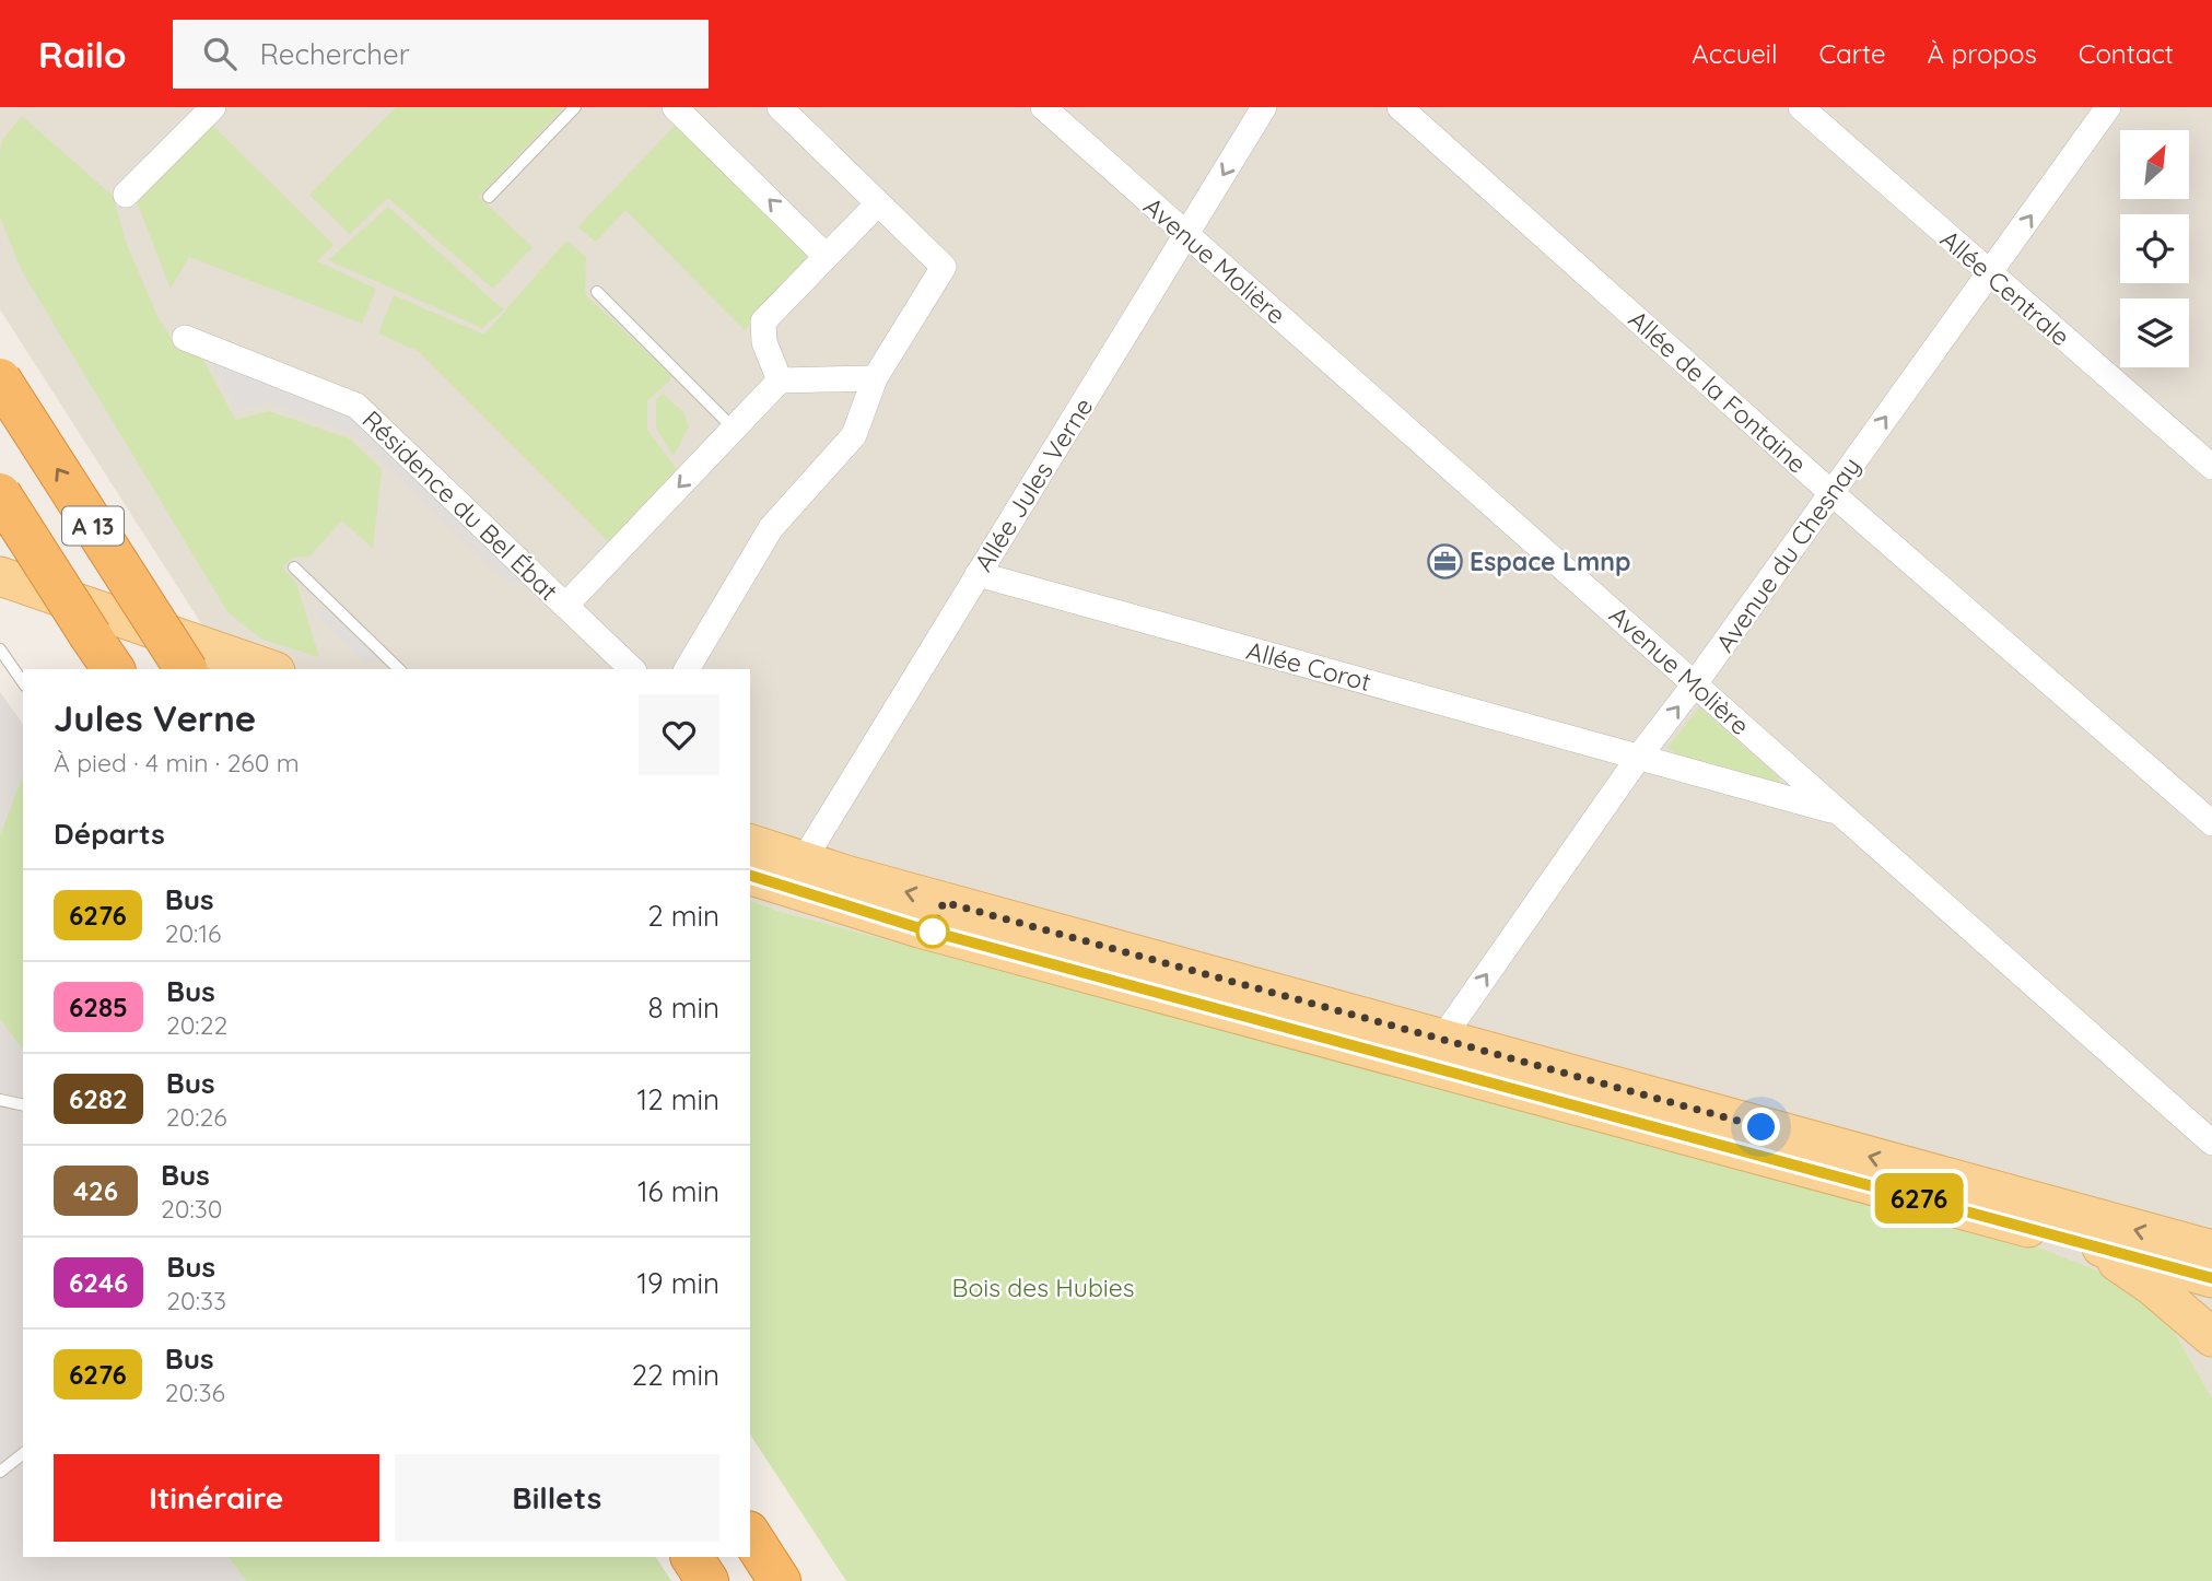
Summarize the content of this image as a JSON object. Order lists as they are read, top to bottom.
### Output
{
  "streets": {
    "highway": ["A 13"],
    "street": [
      "Avenue Molière",
      "Allée Centrale",
      "Allée de la Fontaine",
      "Allée Jules Verne",
      "Résidence du Bel Ébat",
      "Avenue du Chesnay",
      "Allée Corot"
    ]
  },
  "crossings": [
    ["Avenue Molière", "Allée Jules Verne"],
    ["Avenue Molière", "Avenue du Chesnay"],
    ["Avenue Molière", "Allée Corot"],
    ["Allée Centrale", "Avenue du Chesnay"],
    ["Allée de la Fontaine", "Avenue du Chesnay"],
    ["Allée Jules Verne", "Allée Corot"],
    ["Avenue du Chesnay", "Allée Corot"]
  ],
  "one_way": ["Avenue du Chesnay"],
  "parks": ["Bois des Hubies"],
  "places": {
    "office": ["Espace Lmnp"]
  },
  "lines": ["bus line 6276"],
  "north": "top right",
  "page": {
    "header": "Railo",
    "search": "Rechercher",
    "nav": [
      "Accueil",
      "Carte",
      "À propos",
      "Contact"
    ],
    "on_map": "6276",
    "heading": [
      ["Jules Verne", "À pied · 4 min · 260 m"],
      "Départs"
    ],
    "list": [
      {
        "mark": "6276",
        "name": "Bus",
        "note": "20:16",
        "value": "2 min"
      },
      {
        "mark": "6285",
        "name": "Bus",
        "note": "20:22",
        "value": "8 min"
      },
      {
        "mark": "6282",
        "name": "Bus",
        "note": "20:26",
        "value": "12 min"
      },
      {
        "mark": "426",
        "name": "Bus",
        "note": "20:30",
        "value": "16 min"
      },
      {
        "mark": "6246",
        "name": "Bus",
        "note": "20:33",
        "value": "19 min"
      },
      {
        "mark": "6276",
        "name": "Bus",
        "note": "20:36",
        "value": "22 min"
      }
    ],
    "buttons": ["Itinéraire", "Billets"]
  }
}
